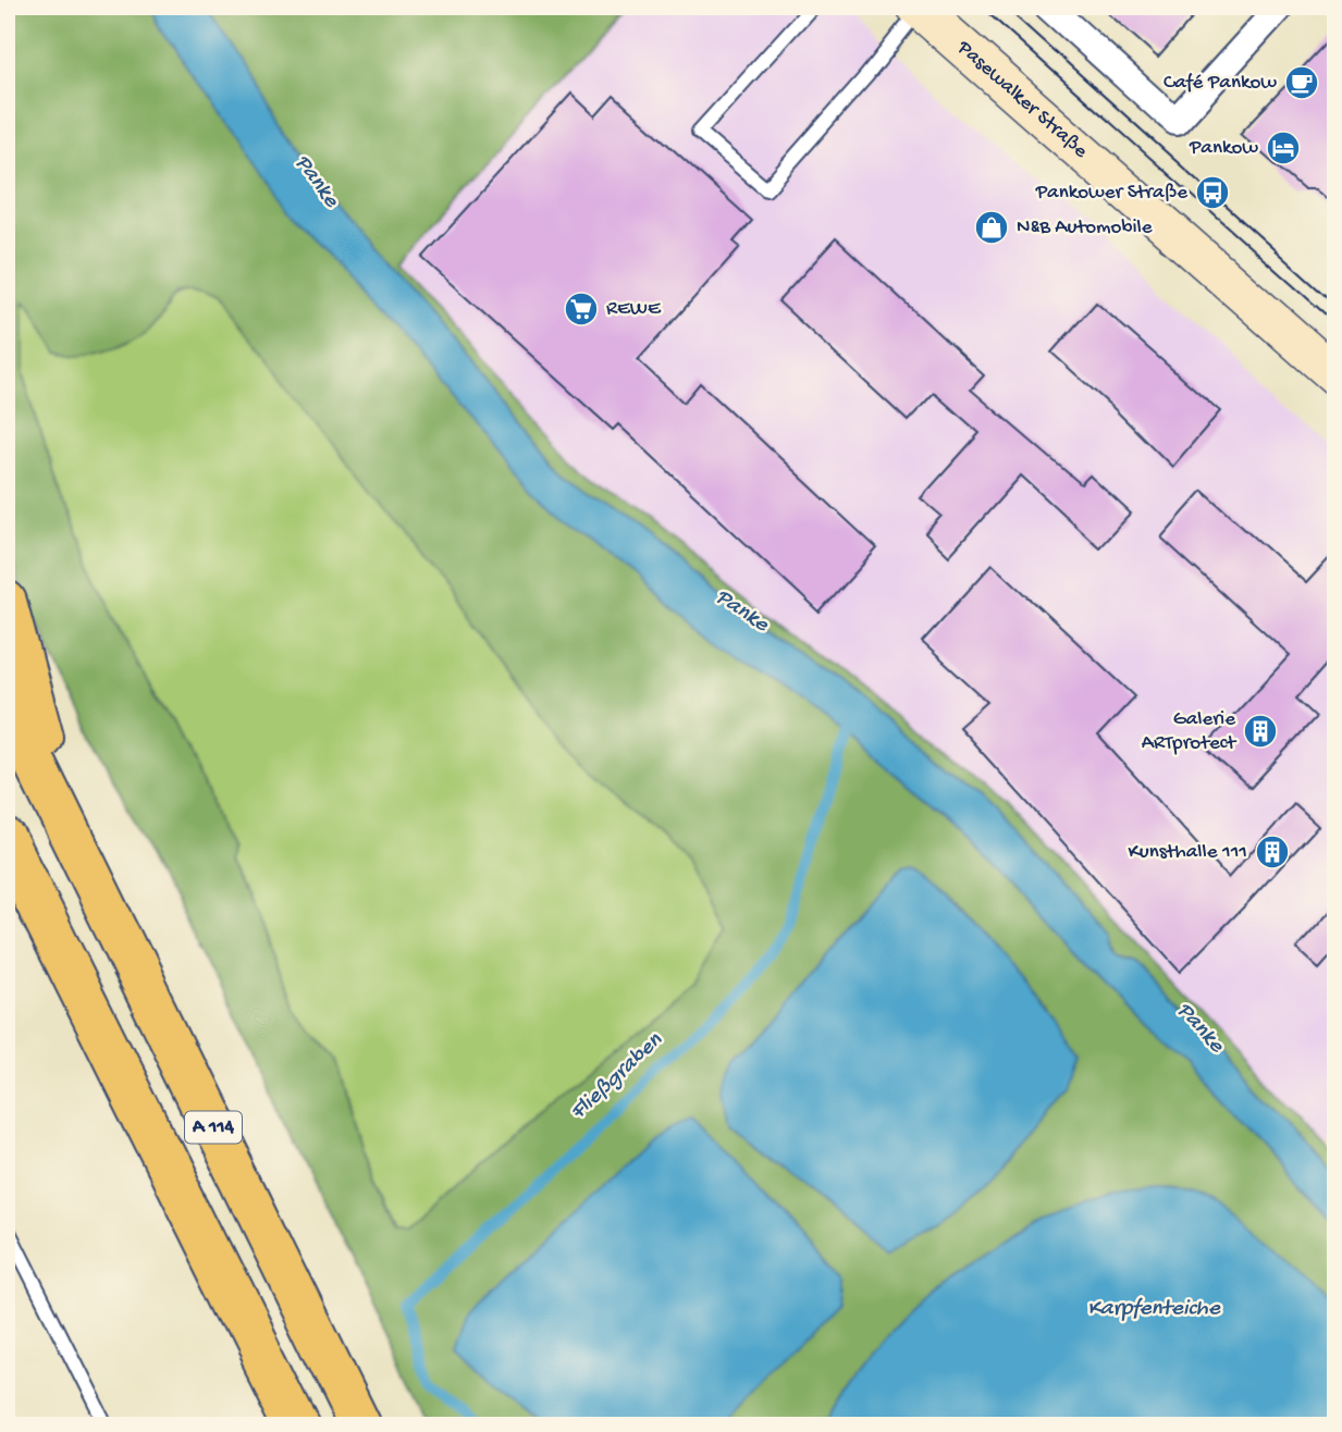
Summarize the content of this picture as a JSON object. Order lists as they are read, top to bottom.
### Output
{
  "streets": {
    "highway": ["A 114"],
    "main road": ["Pasewalker Straße"]
  },
  "water": ["Panke", "Fließgraben", "Karpfenteiche"],
  "places": {
    "cafe": ["Café Pankow"],
    "hotel": ["Pankow"],
    "bus stop": ["Pankower Straße"],
    "shop": ["N&B Automobile"],
    "supermarket": ["REWE"],
    "building": ["Galerie ARTprotect", "Kunsthalle 111"]
  }
}
